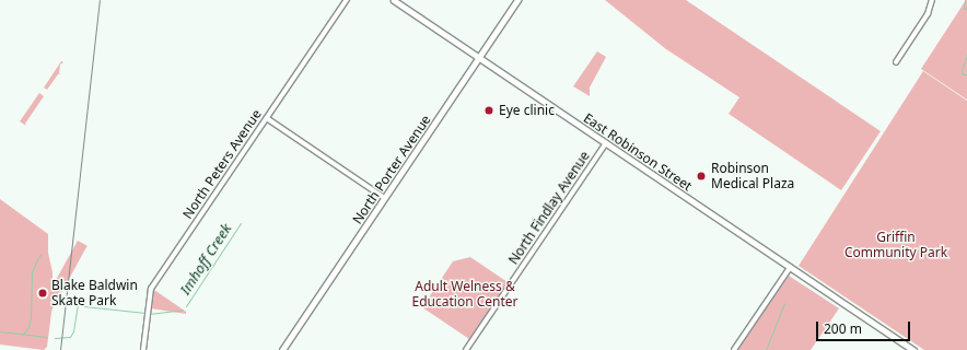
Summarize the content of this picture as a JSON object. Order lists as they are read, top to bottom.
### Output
{
  "streets": {
    "main road": ["East Robinson Street", "North Porter Avenue"],
    "street": ["North Peters Avenue", "North Findlay Avenue"]
  },
  "crossings": [
    ["East Robinson Street", "North Porter Avenue"],
    ["East Robinson Street", "North Findlay Avenue"]
  ],
  "water": ["Imhoff Creek"],
  "parks": ["Griffin Community Park", "Adult Welness & Education Center"],
  "places": ["Eye clinic", "Robinson Medical Plaza", "Blake Baldwin Skate Park"],
  "scale_bar": "200 m"
}
